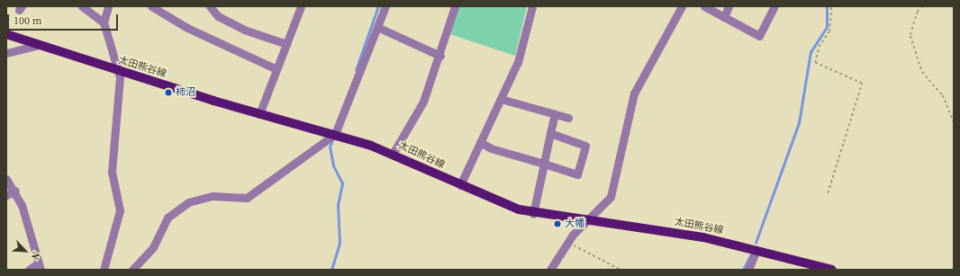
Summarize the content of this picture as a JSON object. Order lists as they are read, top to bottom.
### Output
{
  "streets": {
    "main road": ["太田熊谷線"]
  },
  "places": ["柿沼", "大幡"],
  "scale_bar": "100 m",
  "north": "bottom right"
}
